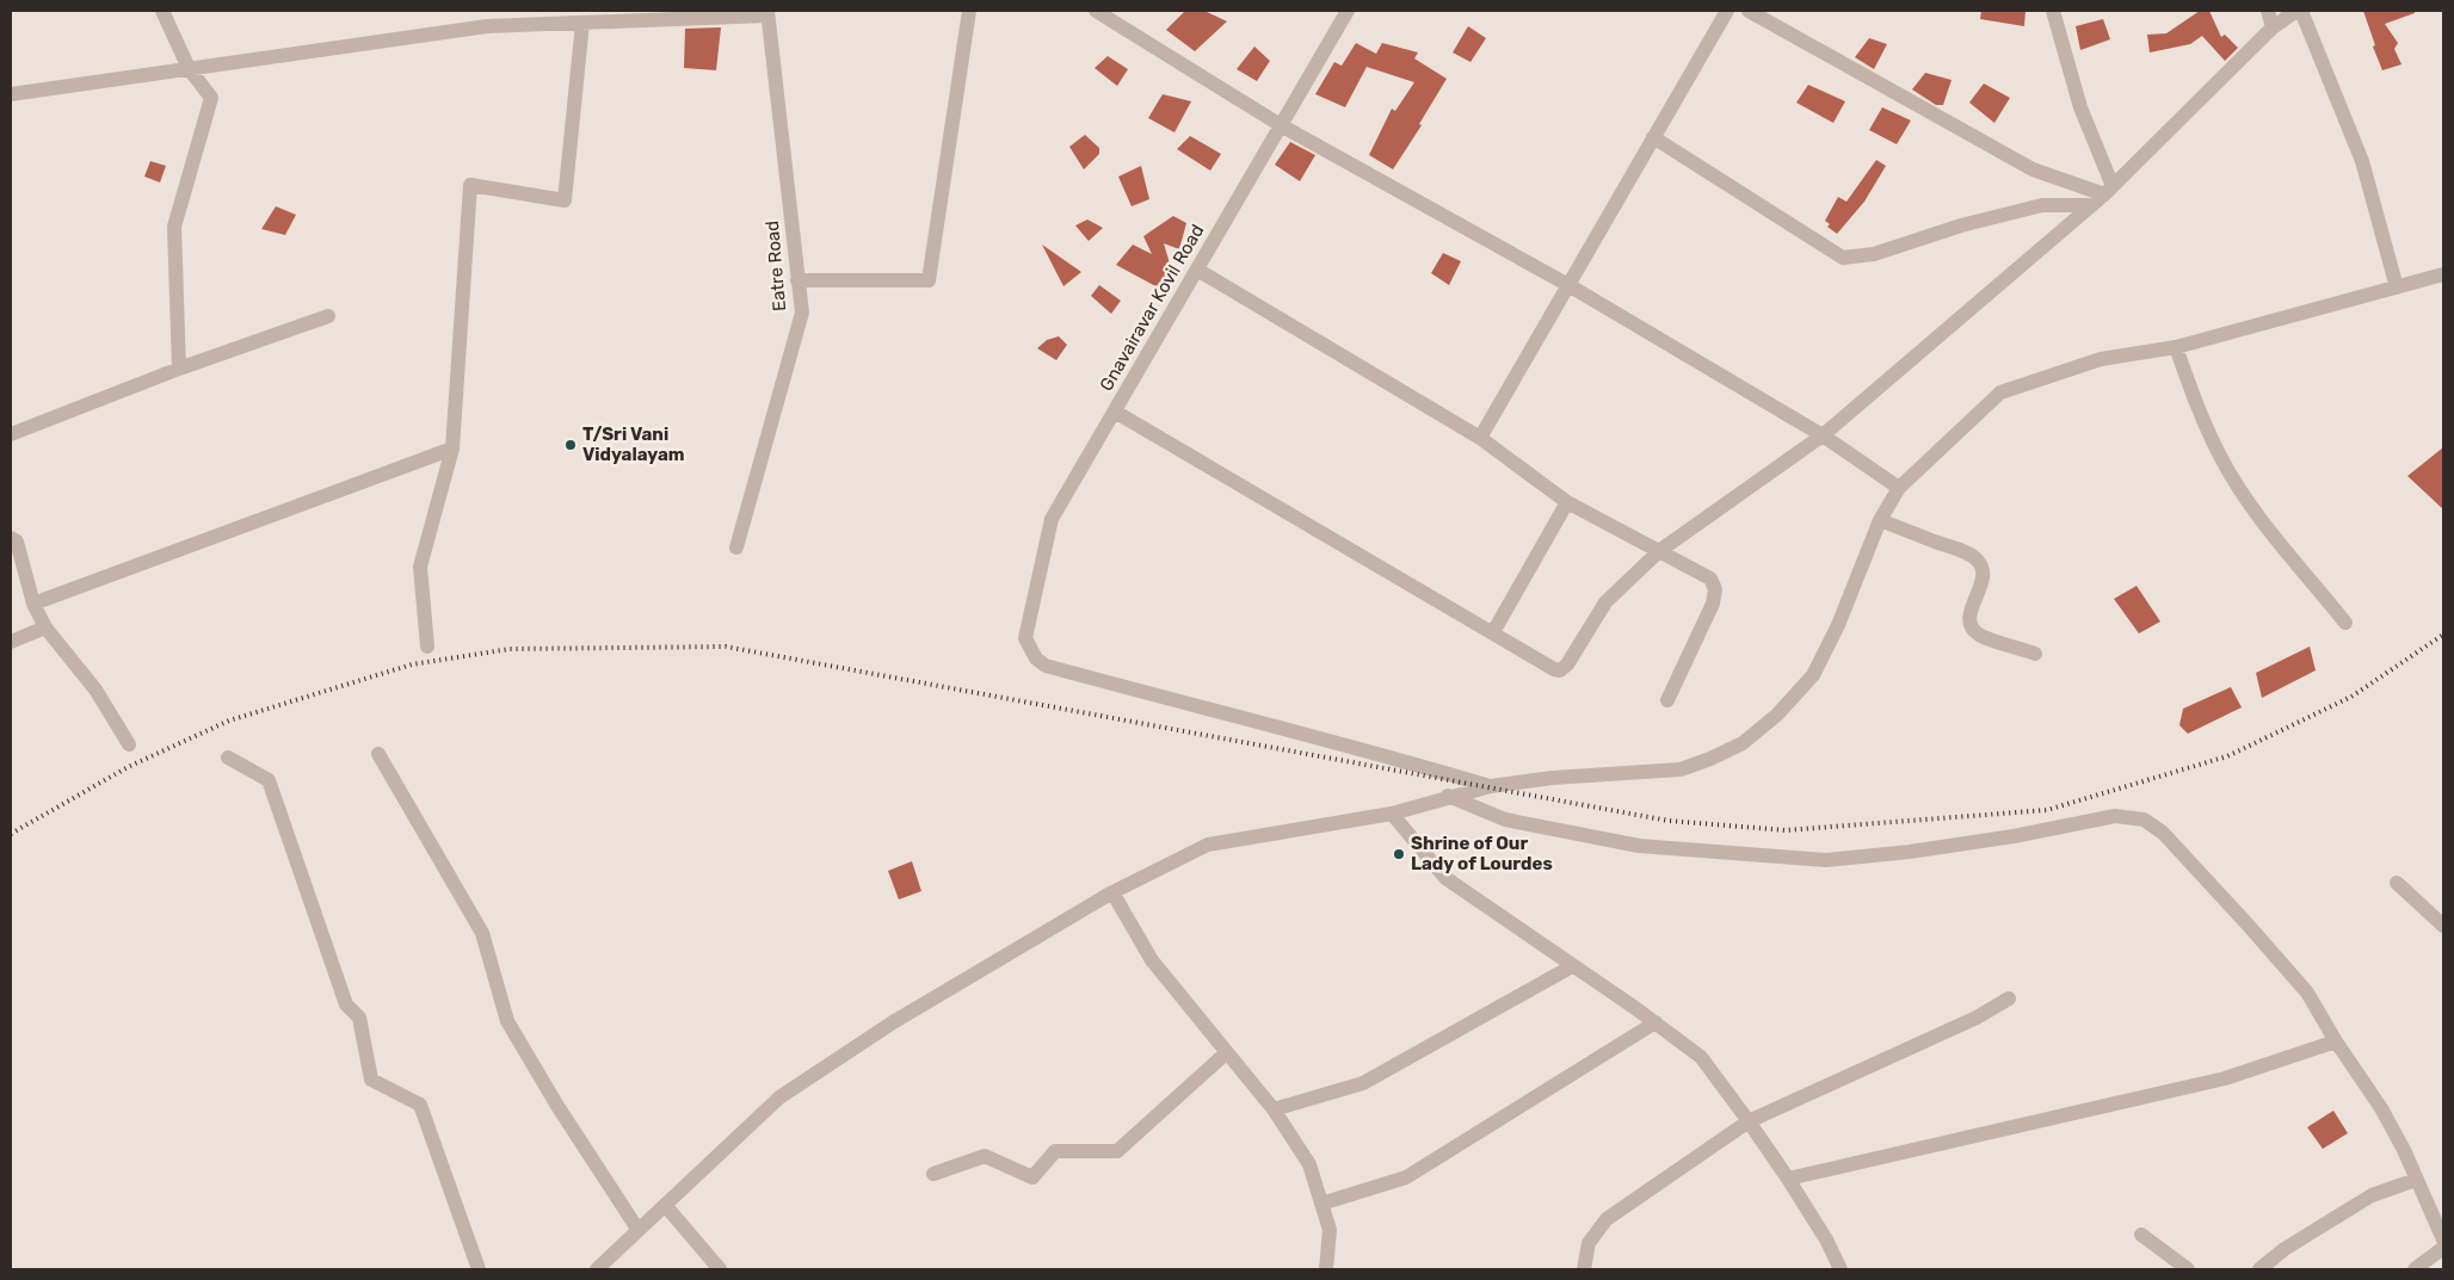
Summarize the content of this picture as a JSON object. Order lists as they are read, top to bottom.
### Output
{
  "streets": {
    "street": ["Eatre Road", "Gnavairavar Kovil Road"]
  },
  "places": ["T/Sri Vani Vidyalayam", "Shrine of Our Lady of Lourdes"]
}
